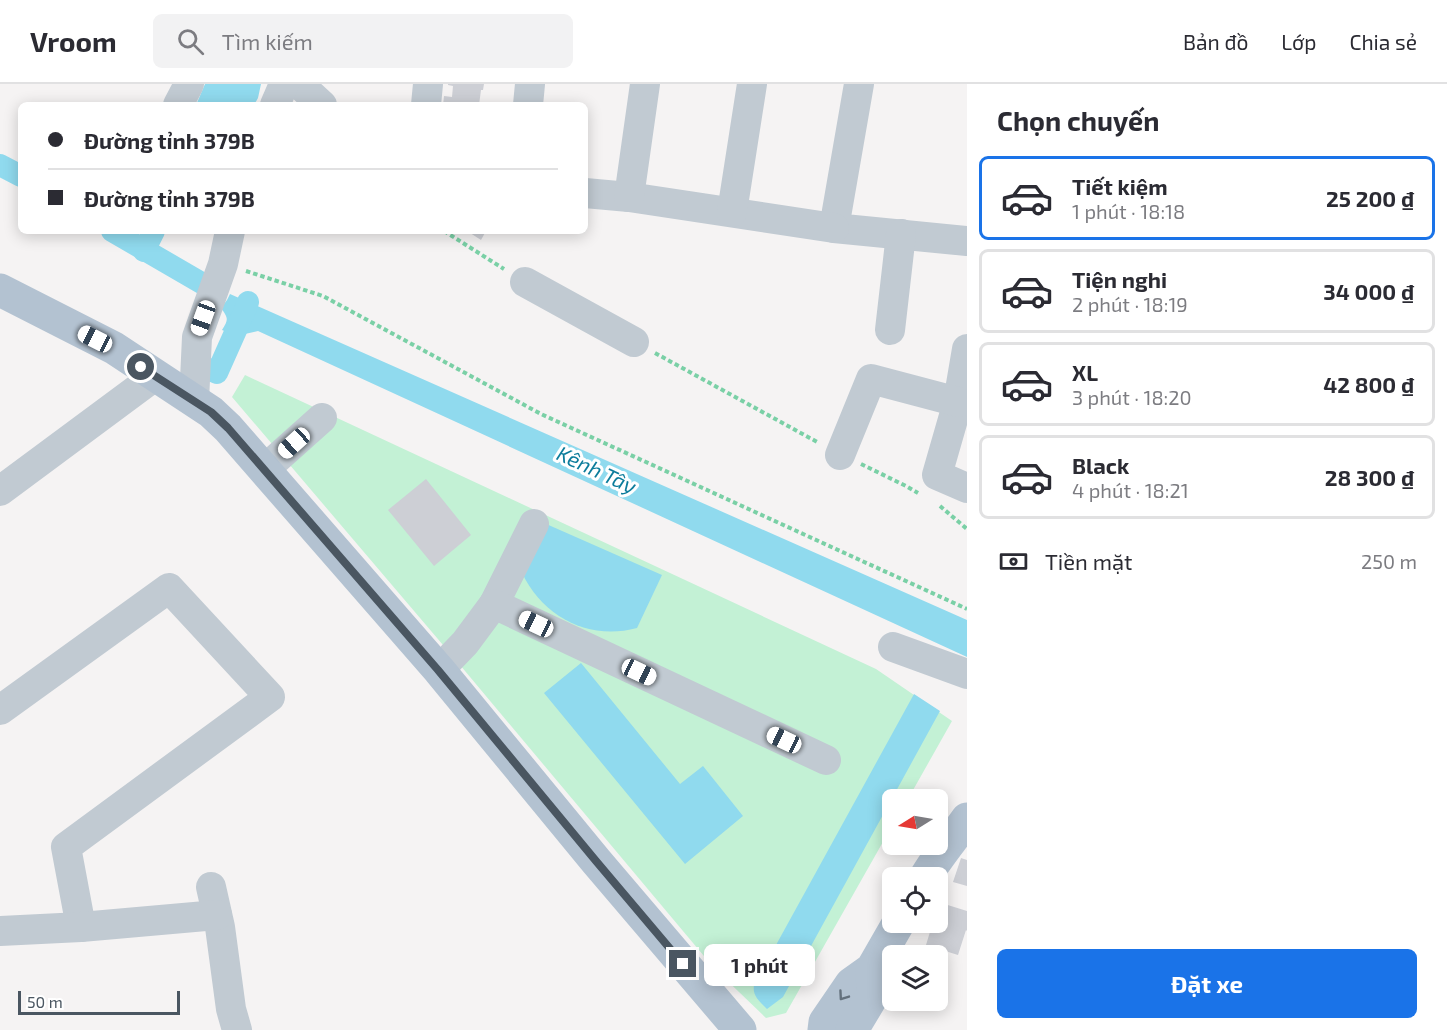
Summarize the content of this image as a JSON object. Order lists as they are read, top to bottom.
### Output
{
  "water": ["Kênh Tây"],
  "scale_bar": "50 m",
  "north": "left",
  "page": {
    "header": "Vroom",
    "search": "Tìm kiếm",
    "nav": ["Bản đồ", "Lớp", "Chia sẻ"],
    "heading": "Chọn chuyến",
    "banner": ["Đường tỉnh 379B", "Đường tỉnh 379B"],
    "list": [
      {
        "name": "Tiết kiệm",
        "note": "1 phút · 18:18",
        "value": "25 200 ₫"
      },
      {
        "name": "Tiện nghi",
        "note": "2 phút · 18:19",
        "value": "34 000 ₫"
      },
      {
        "name": "XL",
        "note": "3 phút · 18:20",
        "value": "42 800 ₫"
      },
      {
        "name": "Black",
        "note": "4 phút · 18:21",
        "value": "28 300 ₫"
      }
    ],
    "pay": ["Tiền mặt", "250 m"],
    "buttons": "Đặt xe",
    "bubble": "1 phút",
    "scale": "50 m"
  }
}
